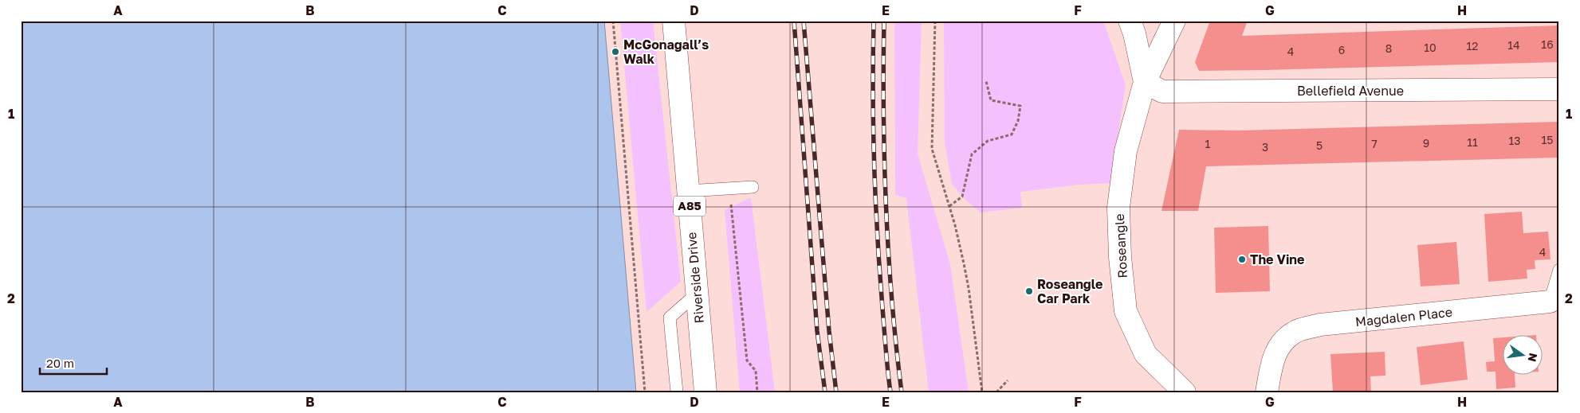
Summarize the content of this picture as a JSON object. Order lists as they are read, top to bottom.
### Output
{
  "streets": {
    "street": [
      "Bellefield Avenue",
      "A85",
      "Roseangle",
      "Riverside Drive",
      "Magdalen Place"
    ]
  },
  "crossings": [
    ["Bellefield Avenue", "Roseangle"]
  ],
  "places": ["McGonagall’s Walk", "The Vine", "Roseangle Car Park"],
  "house_numbers": [
    "16",
    "14",
    "12",
    "10",
    "8",
    "6",
    "4",
    "15",
    "13",
    "11",
    "9",
    "1",
    "7",
    "5",
    "3",
    "4"
  ],
  "scale_bar": "20 m",
  "north": "right",
  "grid": {
    "columns": [
      "A",
      "B",
      "C",
      "D",
      "E",
      "F",
      "G",
      "H"
    ],
    "rows": ["1", "2"]
  }
}
